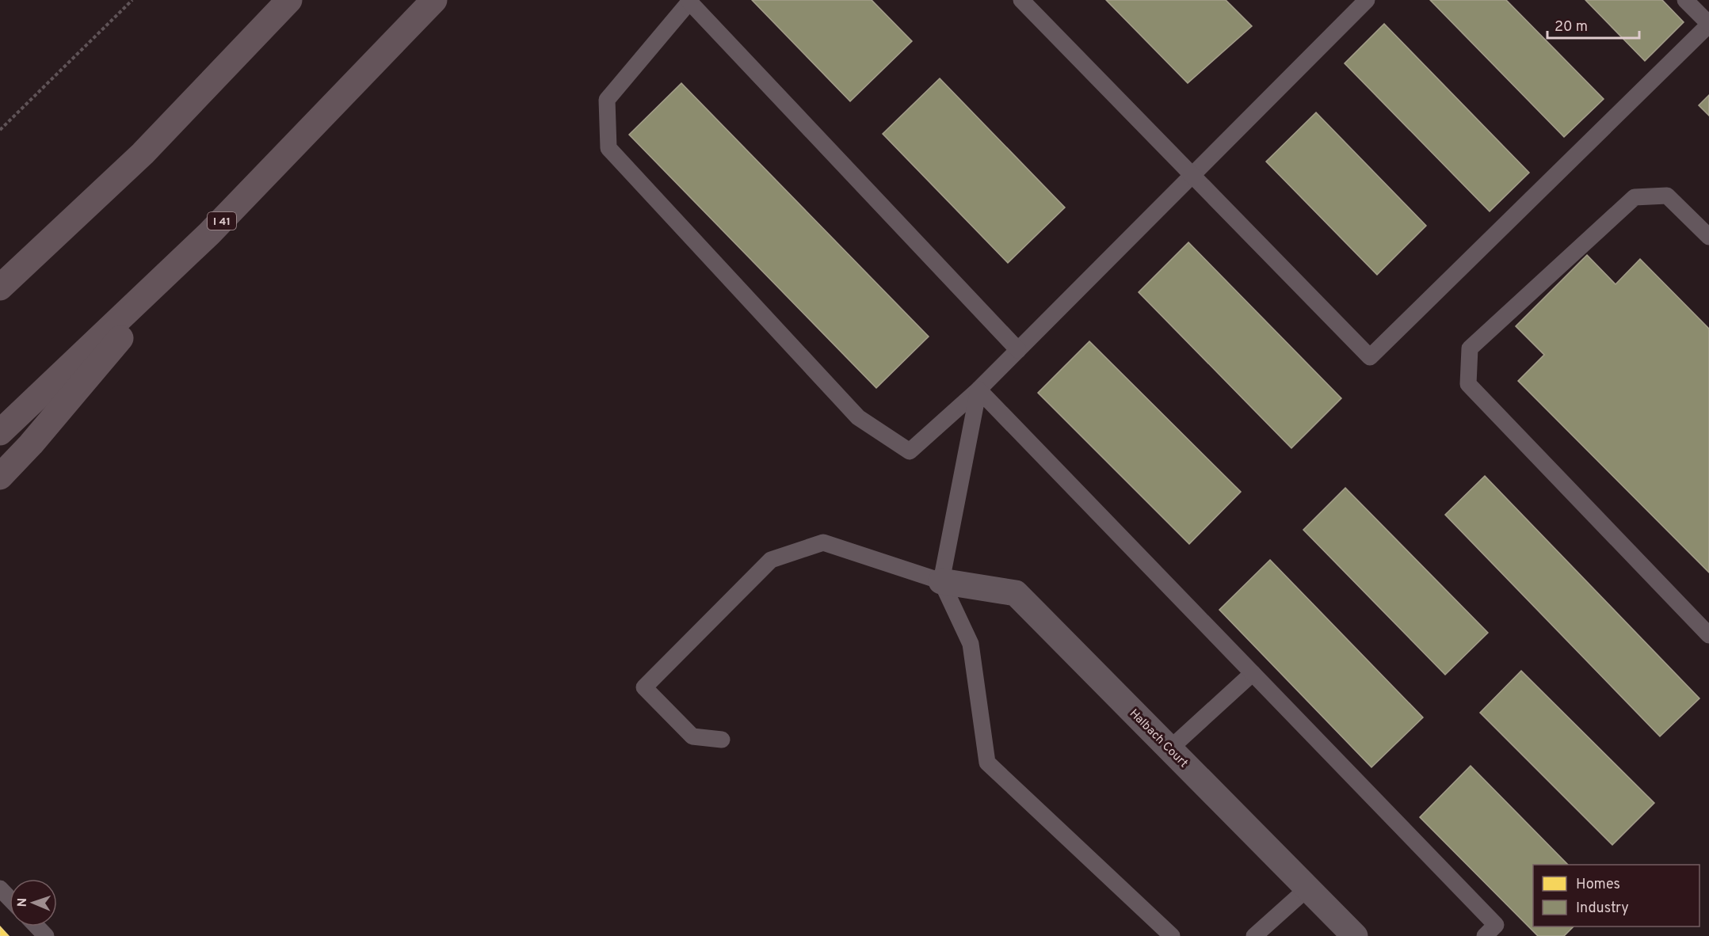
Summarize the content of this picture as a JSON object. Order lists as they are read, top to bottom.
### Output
{
  "streets": {
    "highway": ["I 41"],
    "street": ["Halbach Court"]
  },
  "legend": ["Homes", "Industry"],
  "scale_bar": "20 m",
  "north": "left"
}
